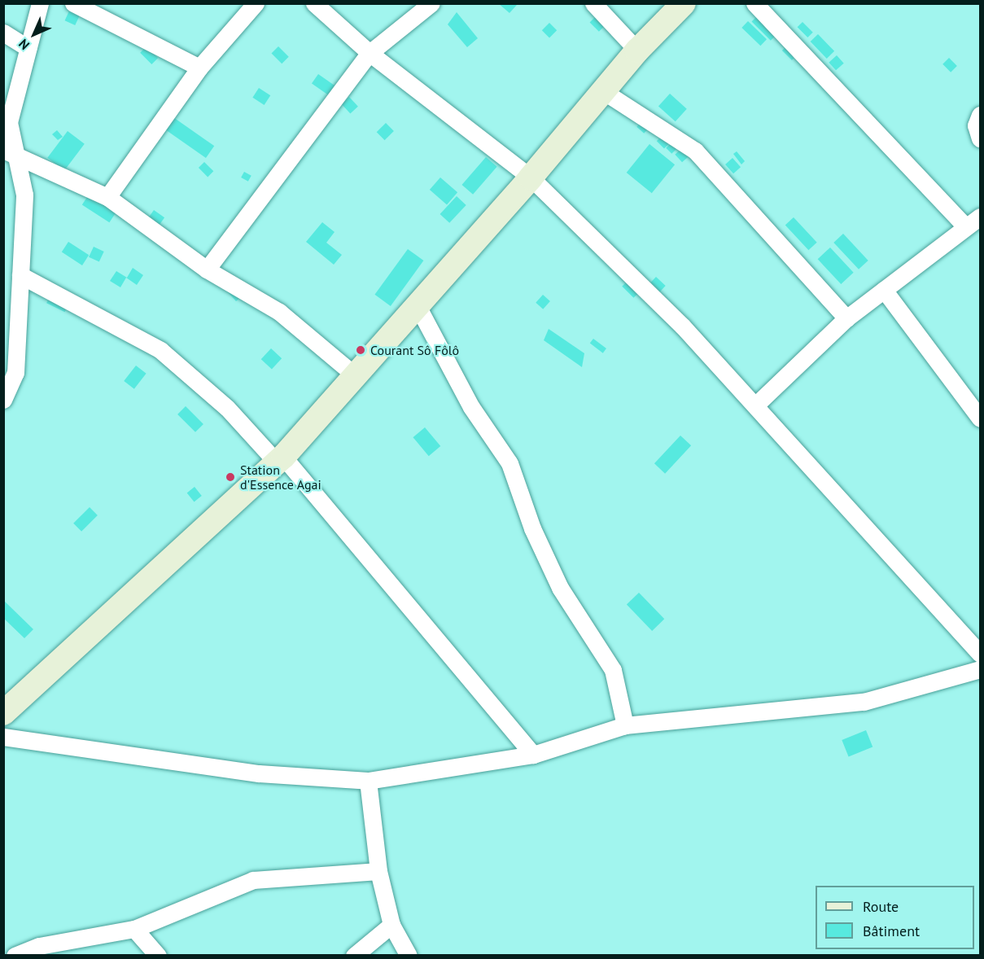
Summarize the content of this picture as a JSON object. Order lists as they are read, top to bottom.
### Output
{
  "places": ["Courant Sô Fôlô", "Station d'Essence Agai"],
  "legend": ["Route", "Bâtiment"],
  "north": "bottom left"
}
